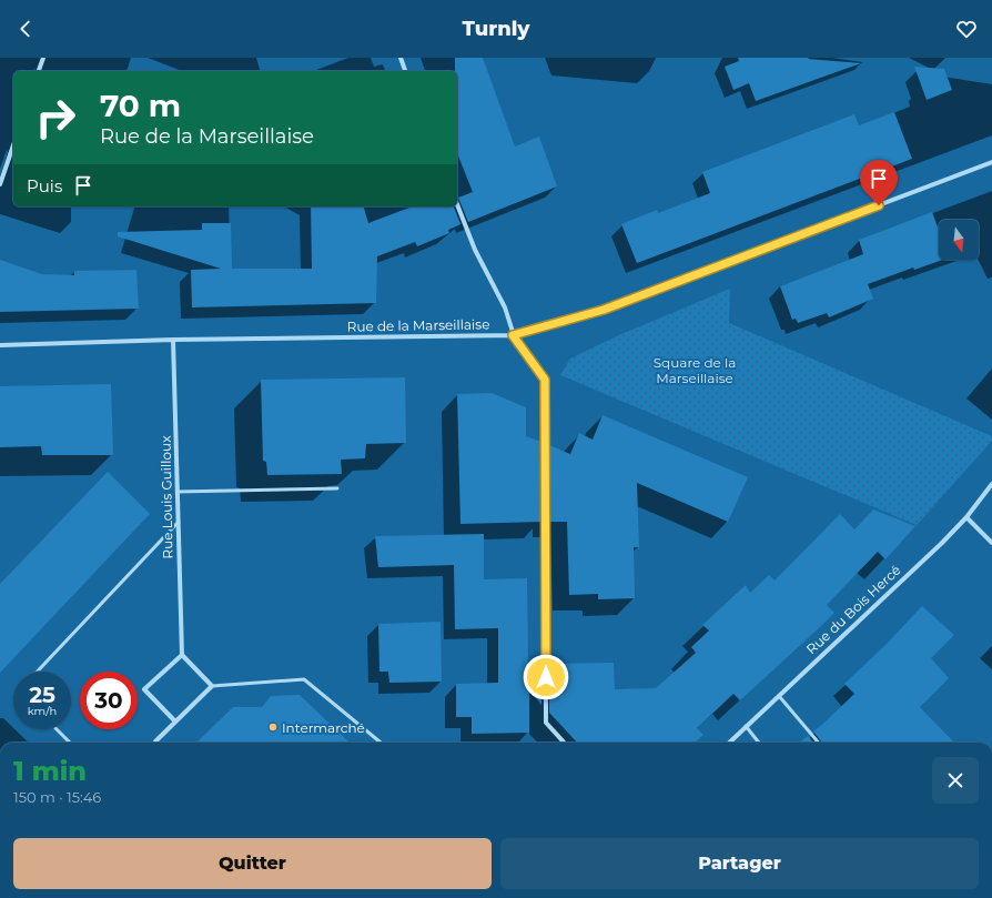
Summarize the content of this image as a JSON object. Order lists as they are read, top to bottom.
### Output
{
  "streets": {
    "street": ["Rue de la Marseillaise", "Rue Louis Guilloux", "Rue du Bois Hercé"]
  },
  "crossings": [
    ["Rue de la Marseillaise", "Rue Louis Guilloux"]
  ],
  "parks": ["Square de la Marseillaise"],
  "places": ["Intermarché"],
  "north": "bottom",
  "page": {
    "header": "Turnly",
    "turn": ["70 m", "Rue de la Marseillaise"],
    "then": "Puis",
    "speed": "25 km/h",
    "limit": "30",
    "heading": ["1 min", "150 m · 15:46"],
    "buttons": ["Quitter", "Partager"]
  }
}
